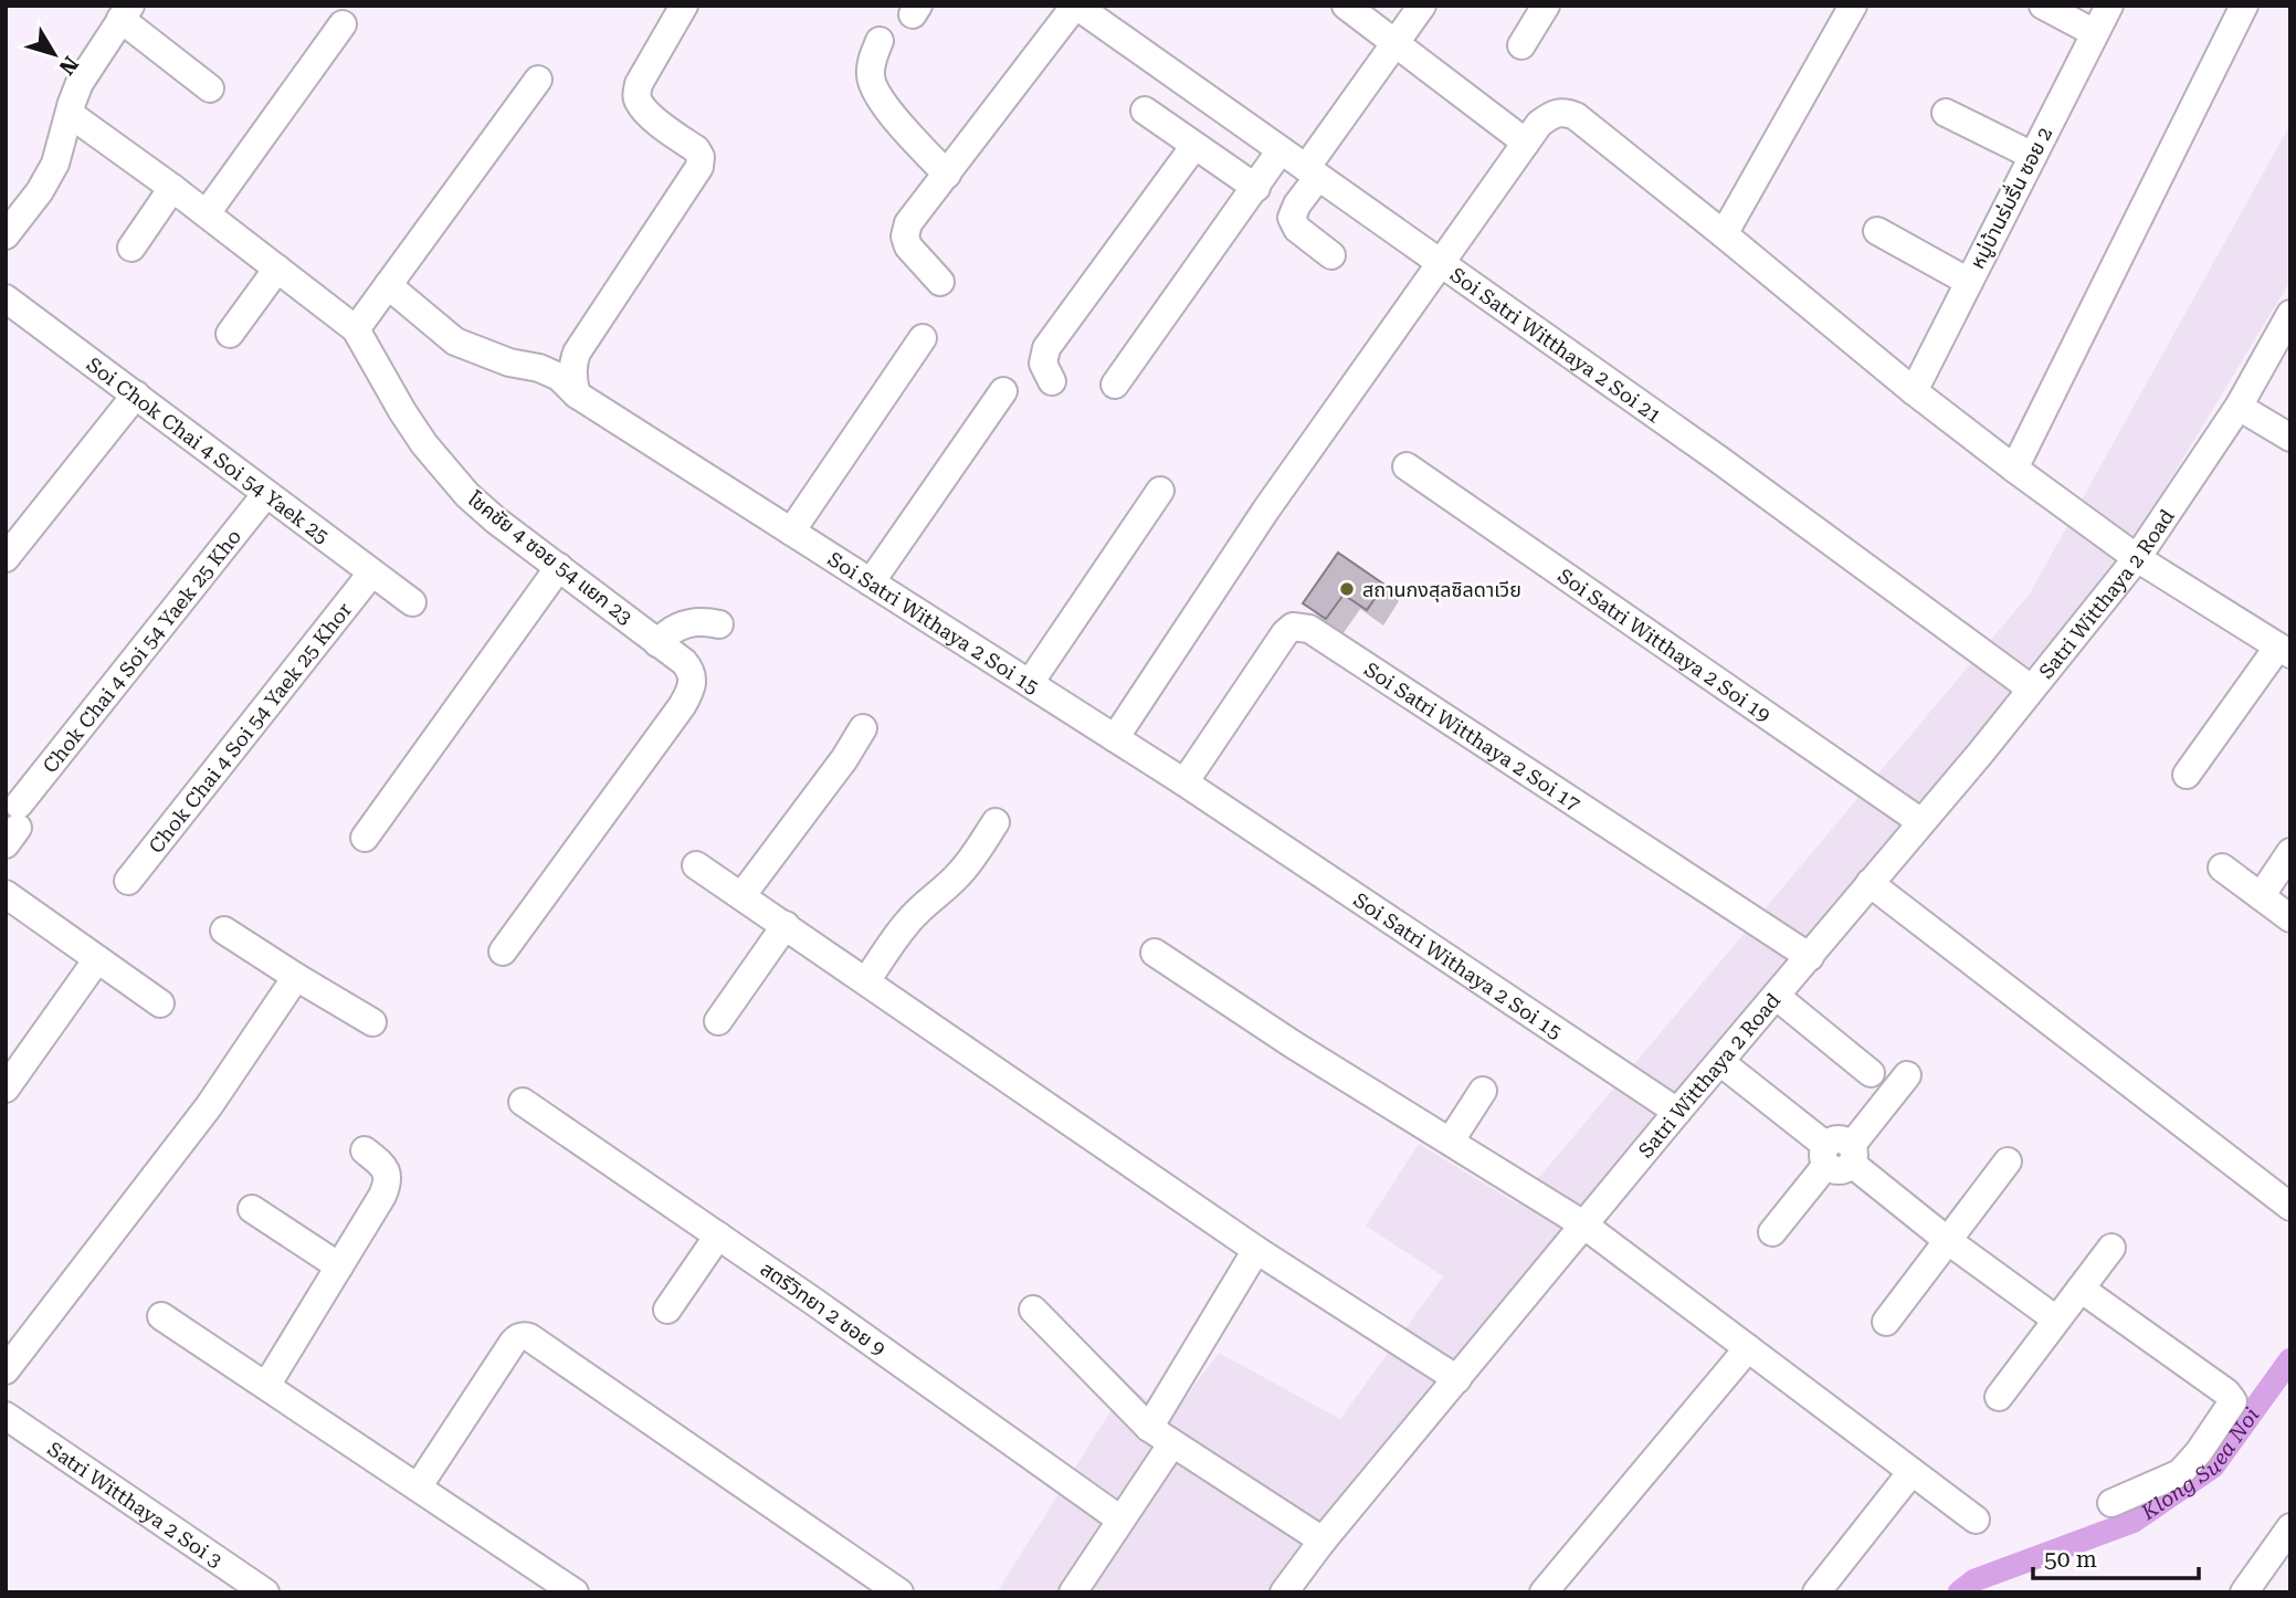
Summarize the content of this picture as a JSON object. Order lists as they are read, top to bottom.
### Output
{
  "streets": {
    "street": [
      "หมู่บ้านร่มรื่น ซอย 2",
      "Soi Satri Witthaya 2 Soi 21",
      "Soi Chok Chai 4 Soi 54 Yaek 25",
      "โชคชัย 4 ซอย 54 แยก 23",
      "Satri Witthaya 2 Road",
      "Soi Satri Withaya 2 Soi 15",
      "Soi Satri Witthaya 2 Soi 19",
      "Chok Chai 4 Soi 54 Yaek 25 Kho",
      "Chok Chai 4 Soi 54 Yaek 25 Khor",
      "Soi Satri Witthaya 2 Soi 17",
      "สตรีวิทยา 2 ซอย 9",
      "Satri Witthaya 2 Soi 3"
    ]
  },
  "crossings": [
    ["Soi Satri Witthaya 2 Soi 21", "Satri Witthaya 2 Road"],
    ["Soi Chok Chai 4 Soi 54 Yaek 25", "Chok Chai 4 Soi 54 Yaek 25 Kho"],
    ["Soi Chok Chai 4 Soi 54 Yaek 25", "Chok Chai 4 Soi 54 Yaek 25 Khor"],
    ["Satri Witthaya 2 Road", "Soi Satri Withaya 2 Soi 15"],
    ["Satri Witthaya 2 Road", "Soi Satri Witthaya 2 Soi 19"],
    ["Satri Witthaya 2 Road", "Soi Satri Witthaya 2 Soi 17"],
    ["Soi Satri Withaya 2 Soi 15", "Soi Satri Witthaya 2 Soi 17"]
  ],
  "water": ["Klong Suea Noi"],
  "places": ["สถานกงสุลซิลดาเวีย"],
  "scale_bar": "50 m",
  "north": "bottom right"
}
